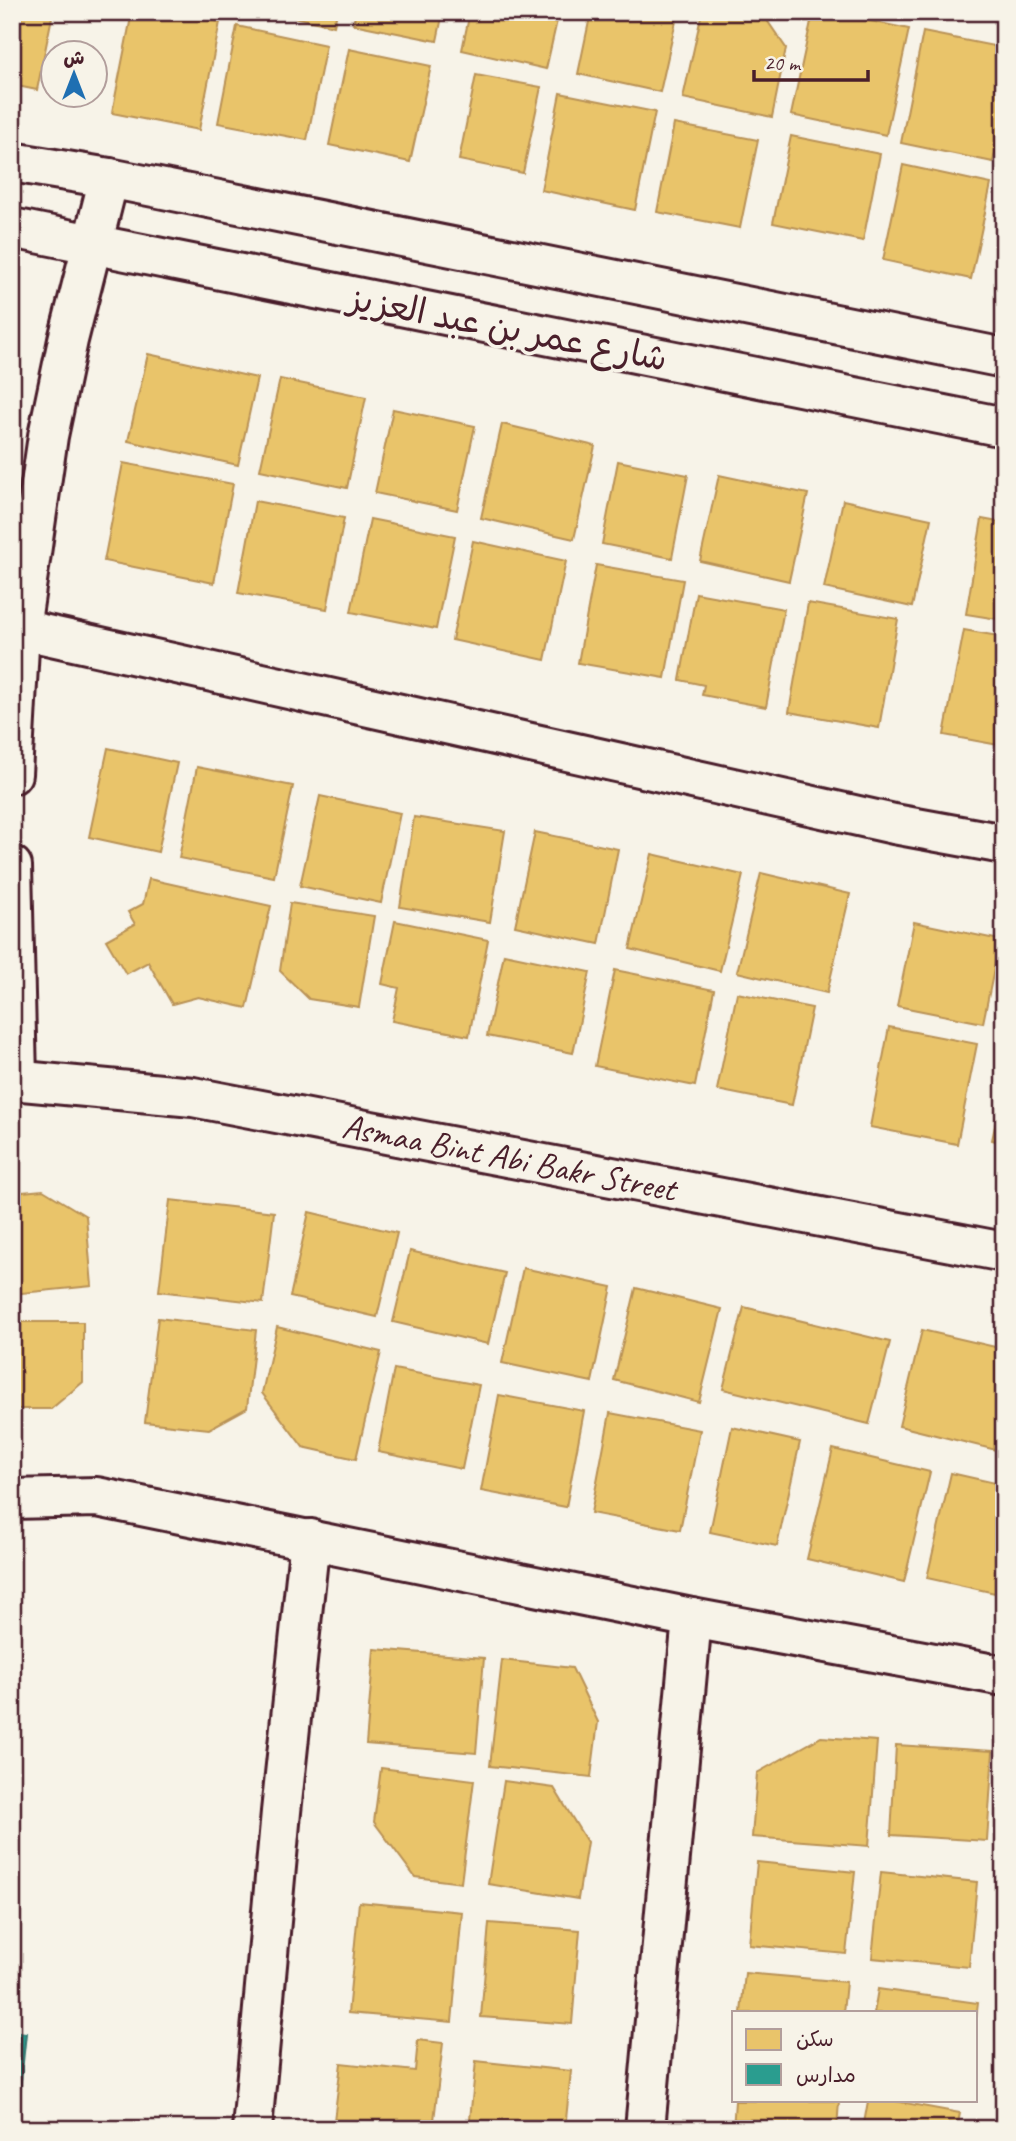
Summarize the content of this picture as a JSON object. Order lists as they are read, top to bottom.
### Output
{
  "streets": {
    "street": ["شارع عمر بن عبد العزيز", "Asmaa Bint Abi Bakr Street"]
  },
  "legend": ["سكن", "مدارس"],
  "scale_bar": "20 m",
  "north": "top"
}
